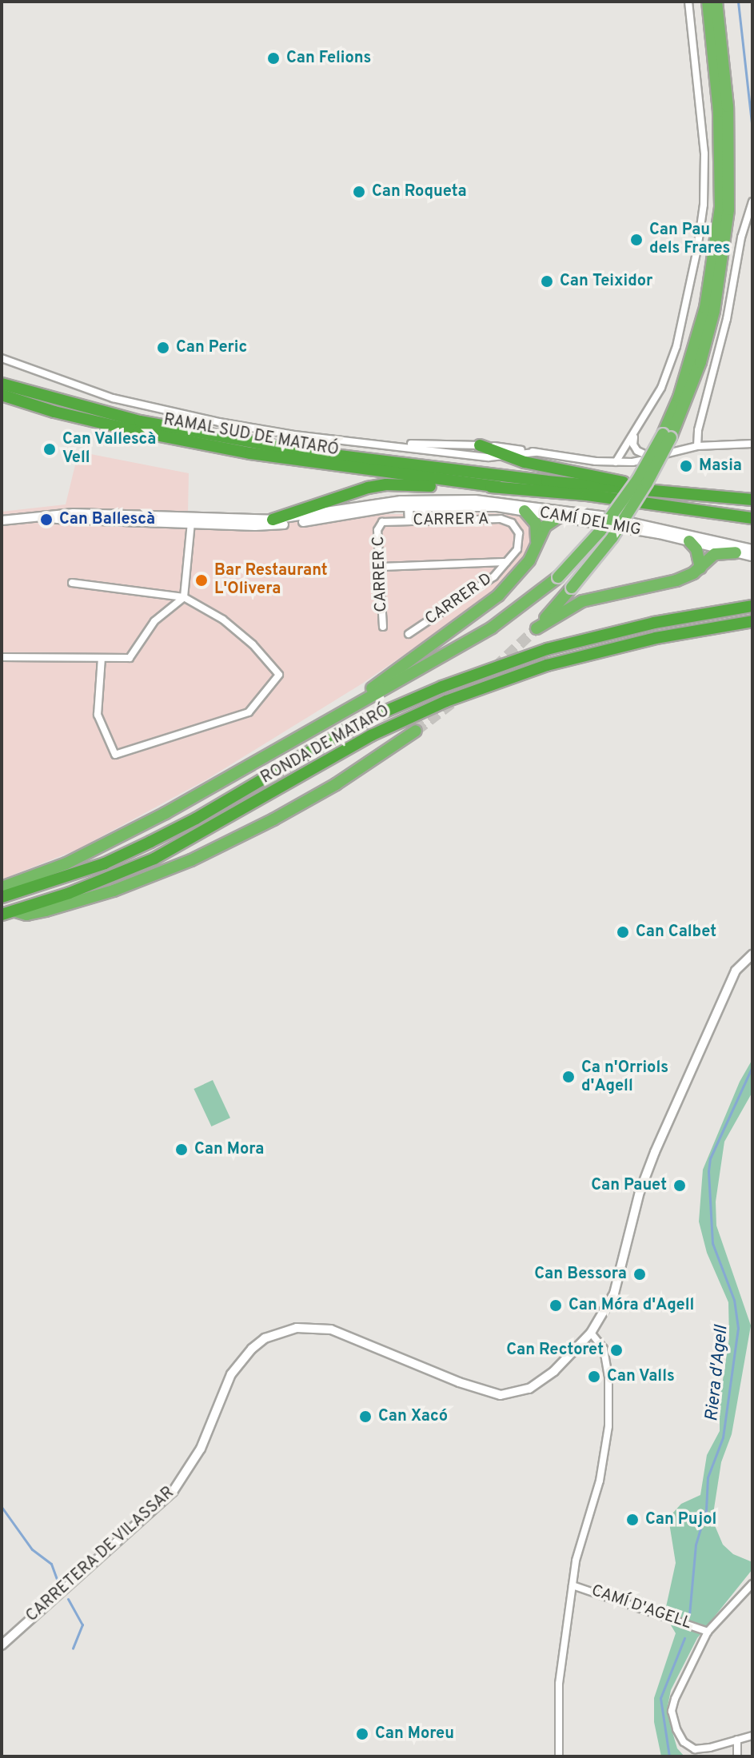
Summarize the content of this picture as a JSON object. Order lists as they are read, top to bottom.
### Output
{
  "streets": {
    "highway": ["RAMAL SUD DE MATARÓ", "RONDA DE MATARÓ"],
    "street": [
      "CARRER A",
      "CAMÍ DEL MIG",
      "CARRER C",
      "CARRER D",
      "CARRETERA DE VILASSAR",
      "CAMÍ D'AGELL"
    ]
  },
  "crossings": [
    ["CARRER A", "CARRER C"],
    ["CARRER A", "CARRER D"]
  ],
  "water": ["Riera d'Agell"],
  "places": [
    "Can Felions",
    "Can Roqueta",
    "Can Pau dels Frares",
    "Can Teixidor",
    "Can Peric",
    "Can Vallescà Vell",
    "Masia",
    "Can Ballescà",
    "Bar Restaurant L'Olivera",
    "Can Calbet",
    "Ca n'Orriols d'Agell",
    "Can Mora",
    "Can Pauet",
    "Can Bessora",
    "Can Móra d'Agell",
    "Can Rectoret",
    "Can Valls",
    "Can Xacó",
    "Can Pujol",
    "Can Moreu"
  ]
}
